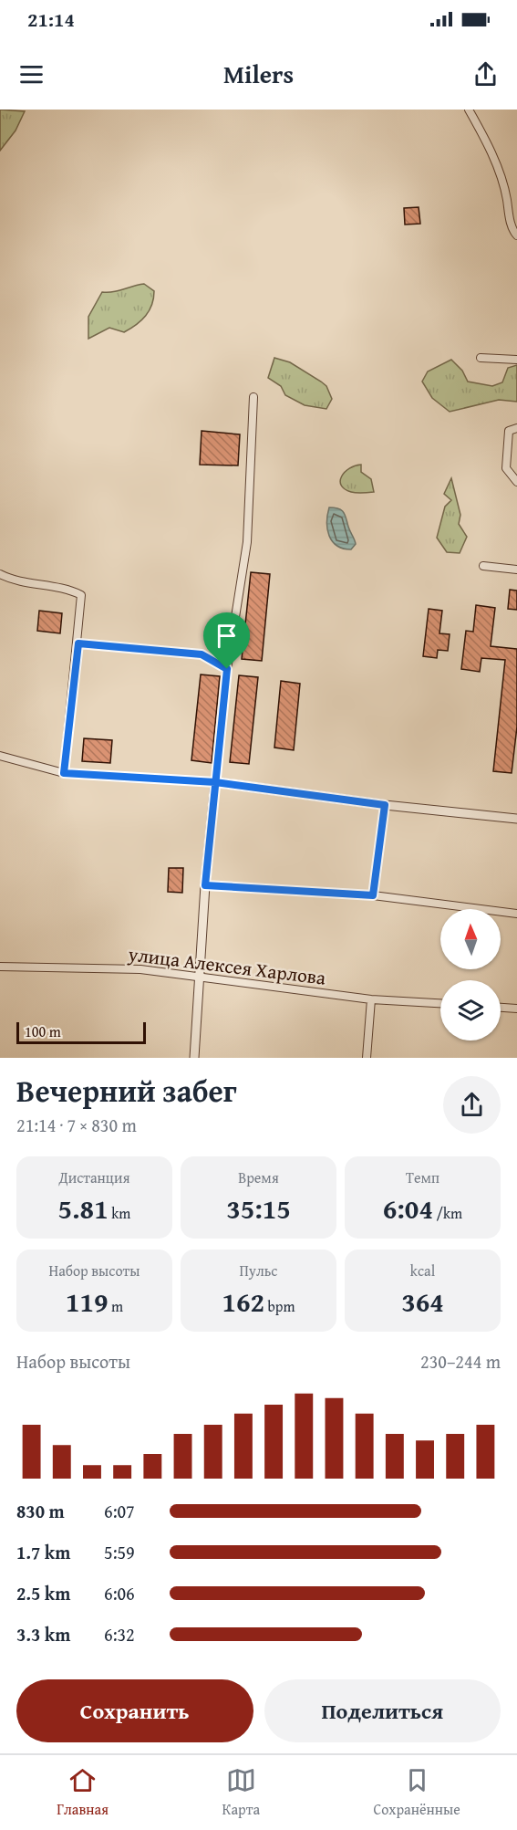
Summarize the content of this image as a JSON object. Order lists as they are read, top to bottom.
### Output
{
  "streets": {
    "street": ["улица Алексея Харлова"]
  },
  "scale_bar": "100 m",
  "north": "top",
  "page": {
    "status": "21:14",
    "header": "Milers",
    "scale": "100 m",
    "heading": ["Вечерний забег", "21:14 · 7 × 830 m"],
    "stats": [
      ["Дистанция", "5.81 km"],
      ["Время", "35:15"],
      ["Темп", "6:04 /km"],
      ["Набор высоты", "119 m"],
      ["Пульс", "162 bpm"],
      ["kcal", "364"]
    ],
    "chart": ["Набор высоты", "230–244 m"],
    "list": [
      {
        "name": "830 m",
        "note": "6:07"
      },
      {
        "name": "1.7 km",
        "note": "5:59"
      },
      {
        "name": "2.5 km",
        "note": "6:06"
      },
      {
        "name": "3.3 km",
        "note": "6:32"
      }
    ],
    "buttons": ["Сохранить", "Поделиться"],
    "tabs": ["Главная", "Карта", "Сохранённые"]
  }
}
